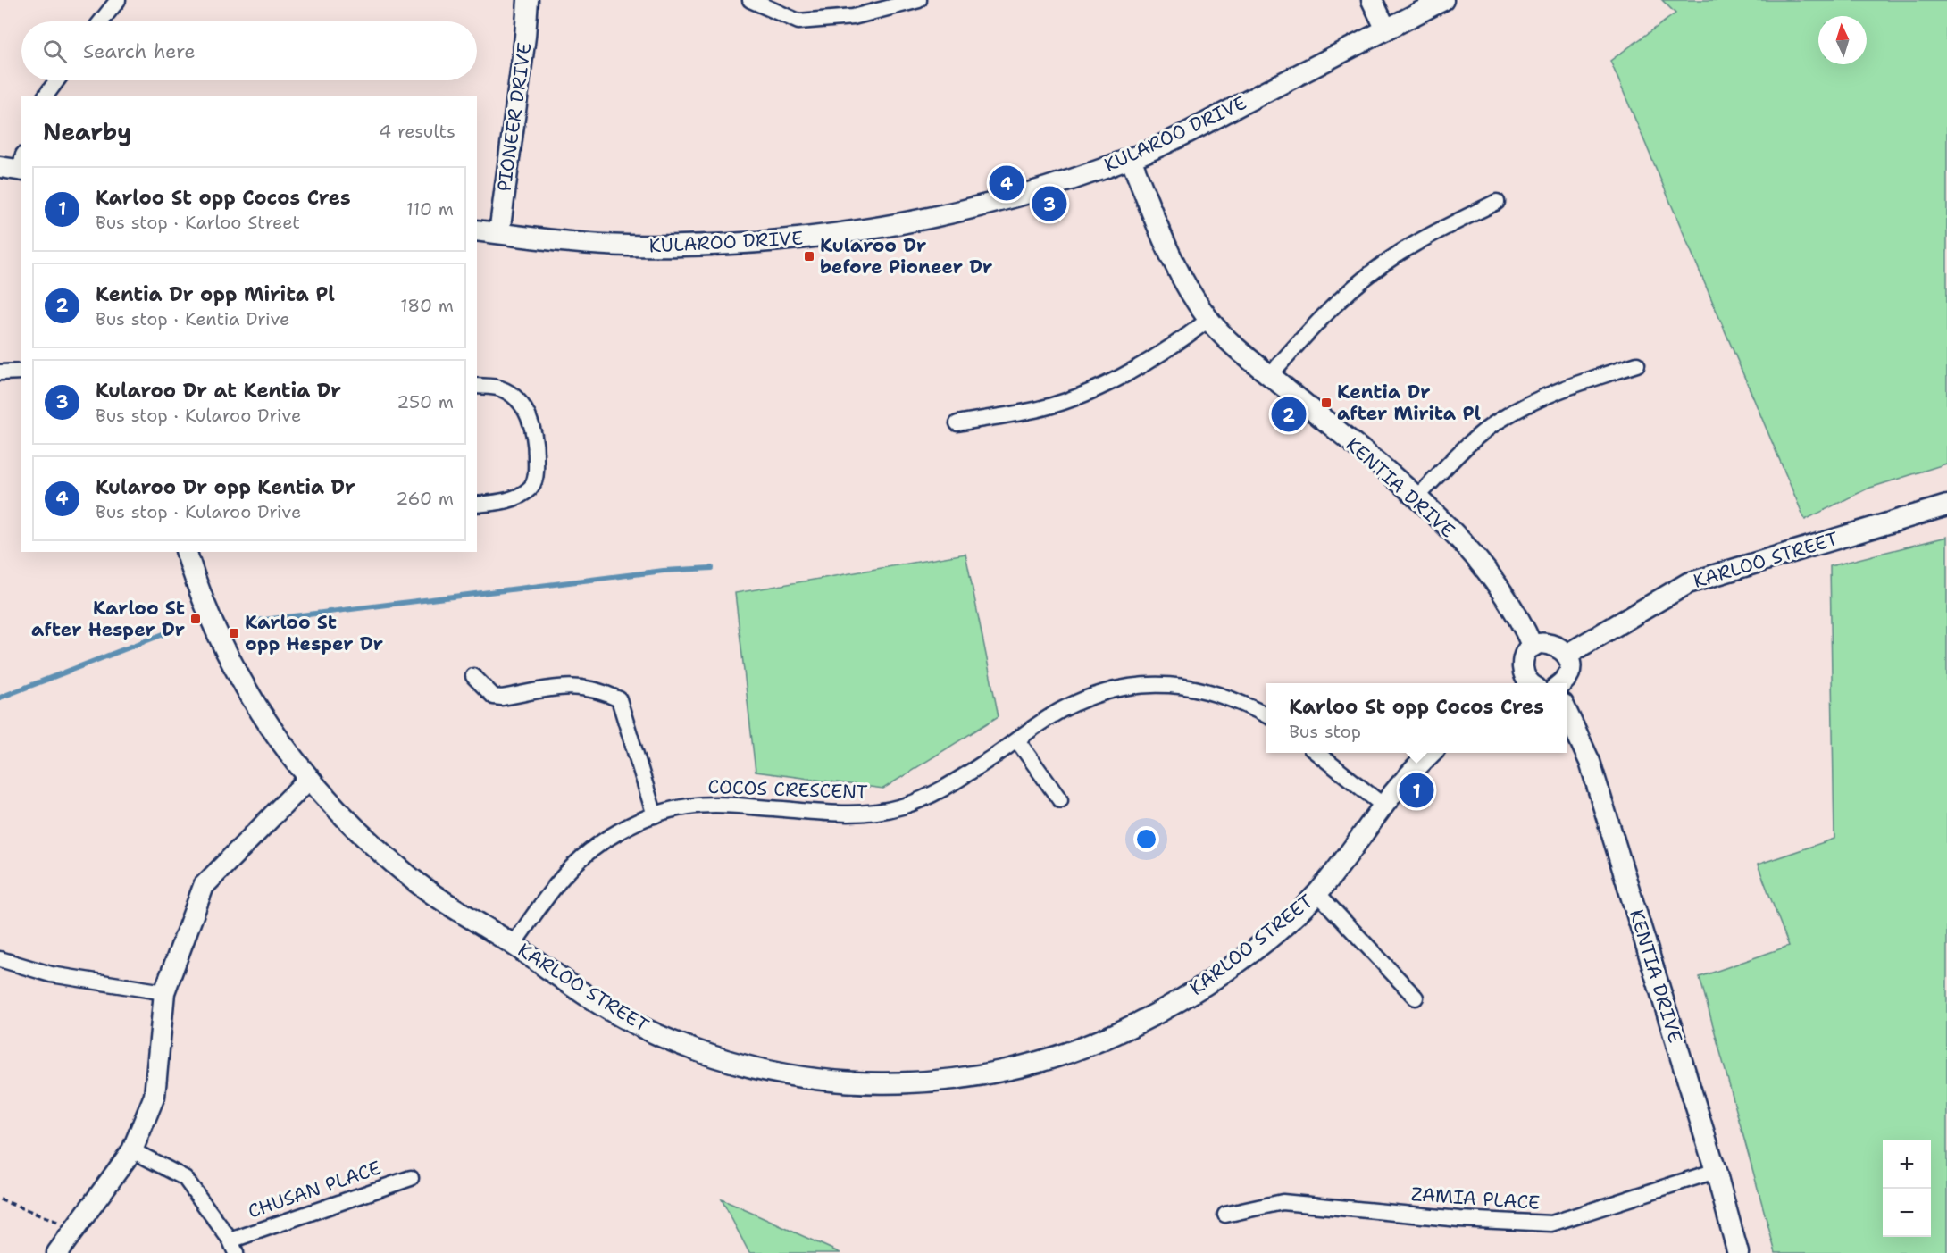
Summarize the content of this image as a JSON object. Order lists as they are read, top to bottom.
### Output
{
  "streets": {
    "street": [
      "PIONEER DRIVE",
      "KULAROO DRIVE",
      "KENTIA DRIVE",
      "KARLOO STREET",
      "COCOS CRESCENT",
      "CHUSAN PLACE",
      "ZAMIA PLACE"
    ]
  },
  "crossings": [
    ["PIONEER DRIVE", "KULAROO DRIVE"],
    ["KULAROO DRIVE", "KENTIA DRIVE"],
    ["KENTIA DRIVE", "ZAMIA PLACE"],
    ["KARLOO STREET", "COCOS CRESCENT"]
  ],
  "places": {
    "transit": [
      "Kularoo Dr before Pioneer Dr",
      "Kentia Dr after Mirita Pl",
      "Karloo St after Hesper Dr",
      "Karloo St opp Hesper Dr"
    ]
  },
  "north": "top",
  "page": {
    "search": "Search here",
    "heading": ["Nearby", "4 results"],
    "pins": [
      "4",
      "3",
      "2",
      "1"
    ],
    "list": [
      {
        "mark": "1",
        "name": "Karloo St opp Cocos Cres",
        "note": "Bus stop · Karloo Street",
        "value": "110 m"
      },
      {
        "mark": "2",
        "name": "Kentia Dr opp Mirita Pl",
        "note": "Bus stop · Kentia Drive",
        "value": "180 m"
      },
      {
        "mark": "3",
        "name": "Kularoo Dr at Kentia Dr",
        "note": "Bus stop · Kularoo Drive",
        "value": "250 m"
      },
      {
        "mark": "4",
        "name": "Kularoo Dr opp Kentia Dr",
        "note": "Bus stop · Kularoo Drive",
        "value": "260 m"
      }
    ],
    "popup": ["Karloo St opp Cocos Cres", "Bus stop"],
    "map_buttons": ["+", "−"]
  }
}
